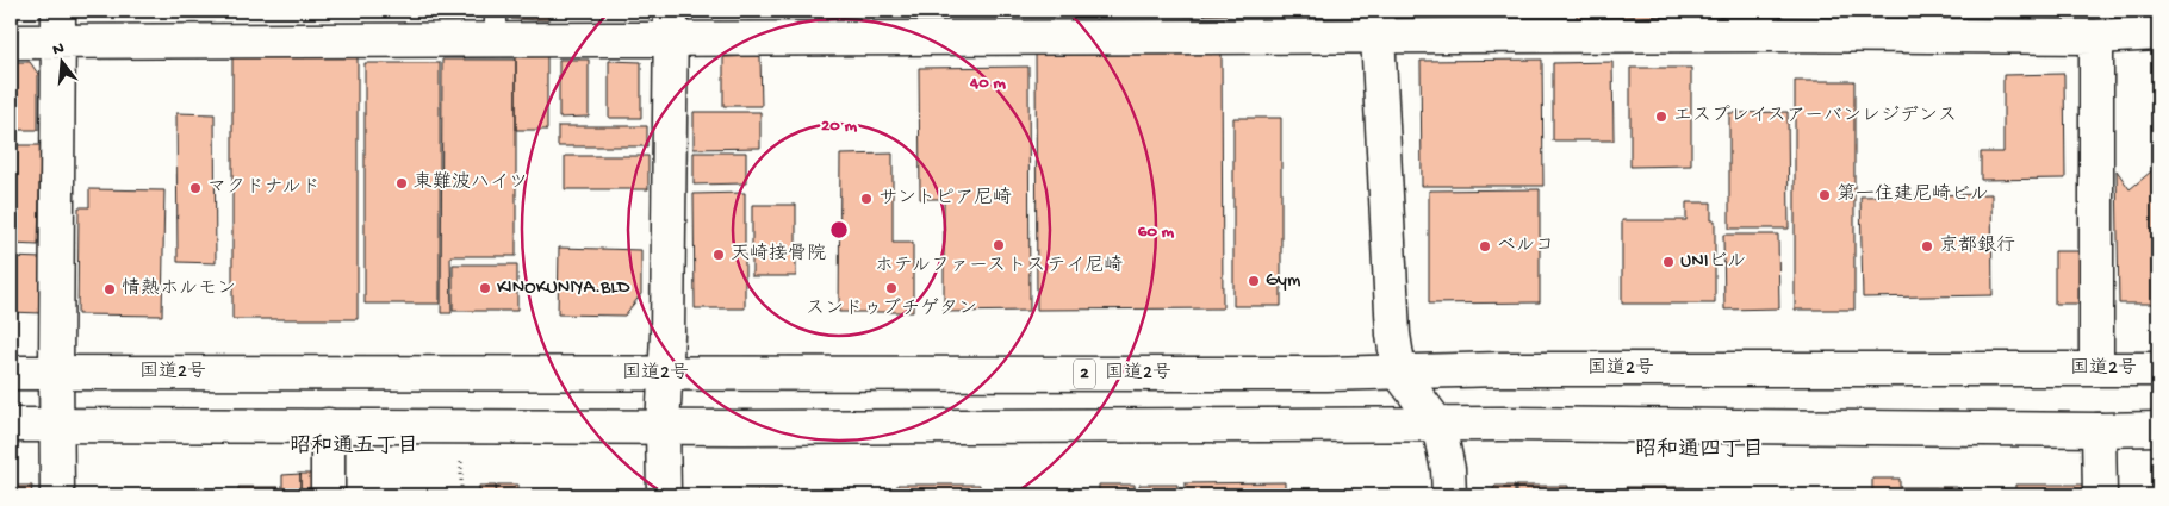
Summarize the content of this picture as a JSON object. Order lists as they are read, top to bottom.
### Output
{
  "streets": {
    "main road": ["国道2号", "2"]
  },
  "districts": ["昭和通五丁目", "昭和通四丁目"],
  "places": [
    "エスプレイスアーバンレジデンス",
    "東難波ハイツ",
    "マクドナルド",
    "第一住建尼崎ビル",
    "サントピア尼崎",
    "ホテルファーストステイ尼崎",
    "ベルコ",
    "京都銀行",
    "天崎接骨院",
    "UNIビル",
    "Gym",
    "KINOKUNIYA.BLD",
    "スンドゥブチゲタン",
    "情熱ホルモン"
  ],
  "north": "top",
  "rings": ["40 m", "20 m", "60 m"]
}
